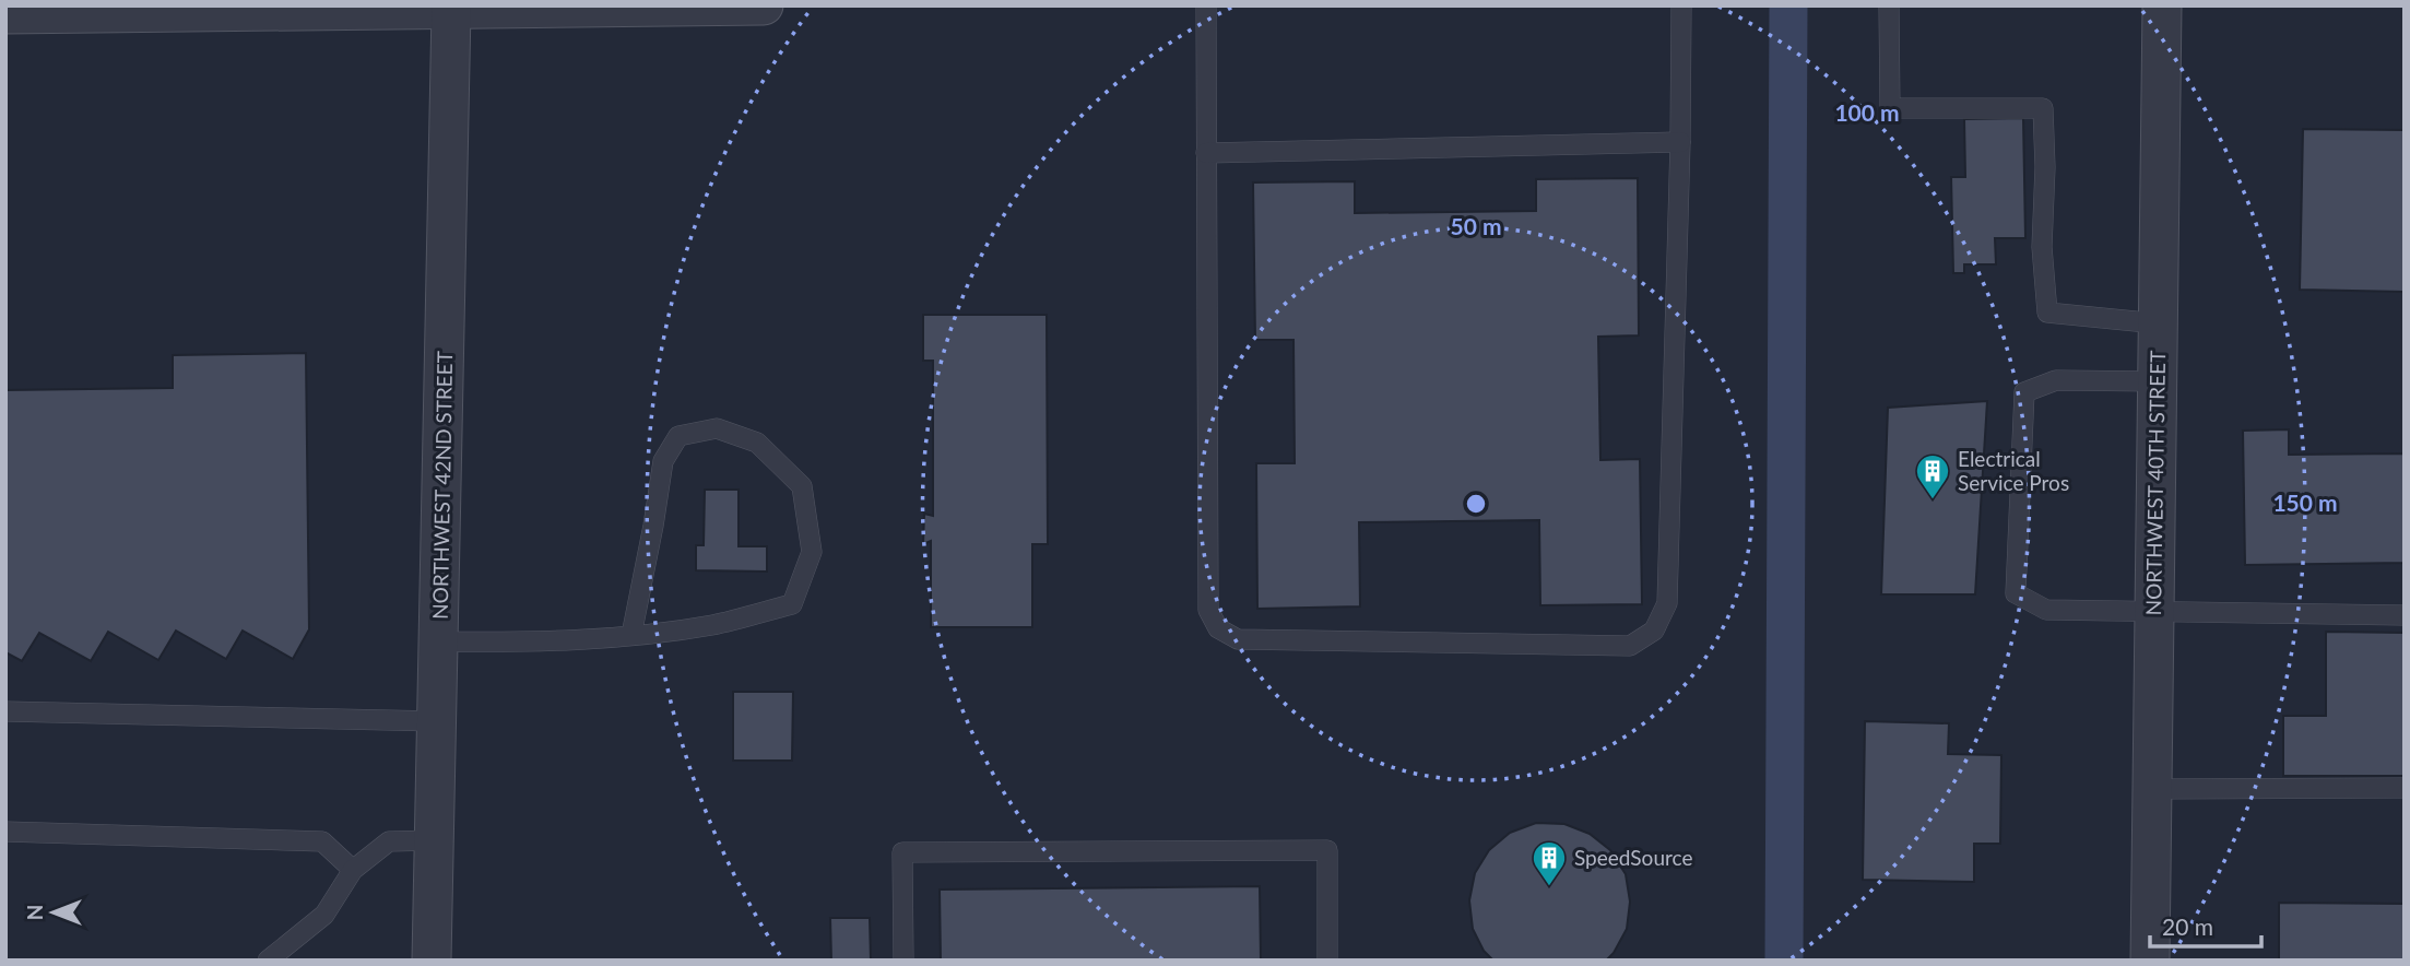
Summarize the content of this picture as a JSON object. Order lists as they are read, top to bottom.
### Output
{
  "streets": {
    "street": ["NORTHWEST 40TH STREET", "NORTHWEST 42ND STREET"]
  },
  "places": {
    "building": ["Electrical Service Pros", "SpeedSource"]
  },
  "scale_bar": "20 m",
  "north": "left",
  "rings": ["100 m", "50 m", "150 m"]
}
